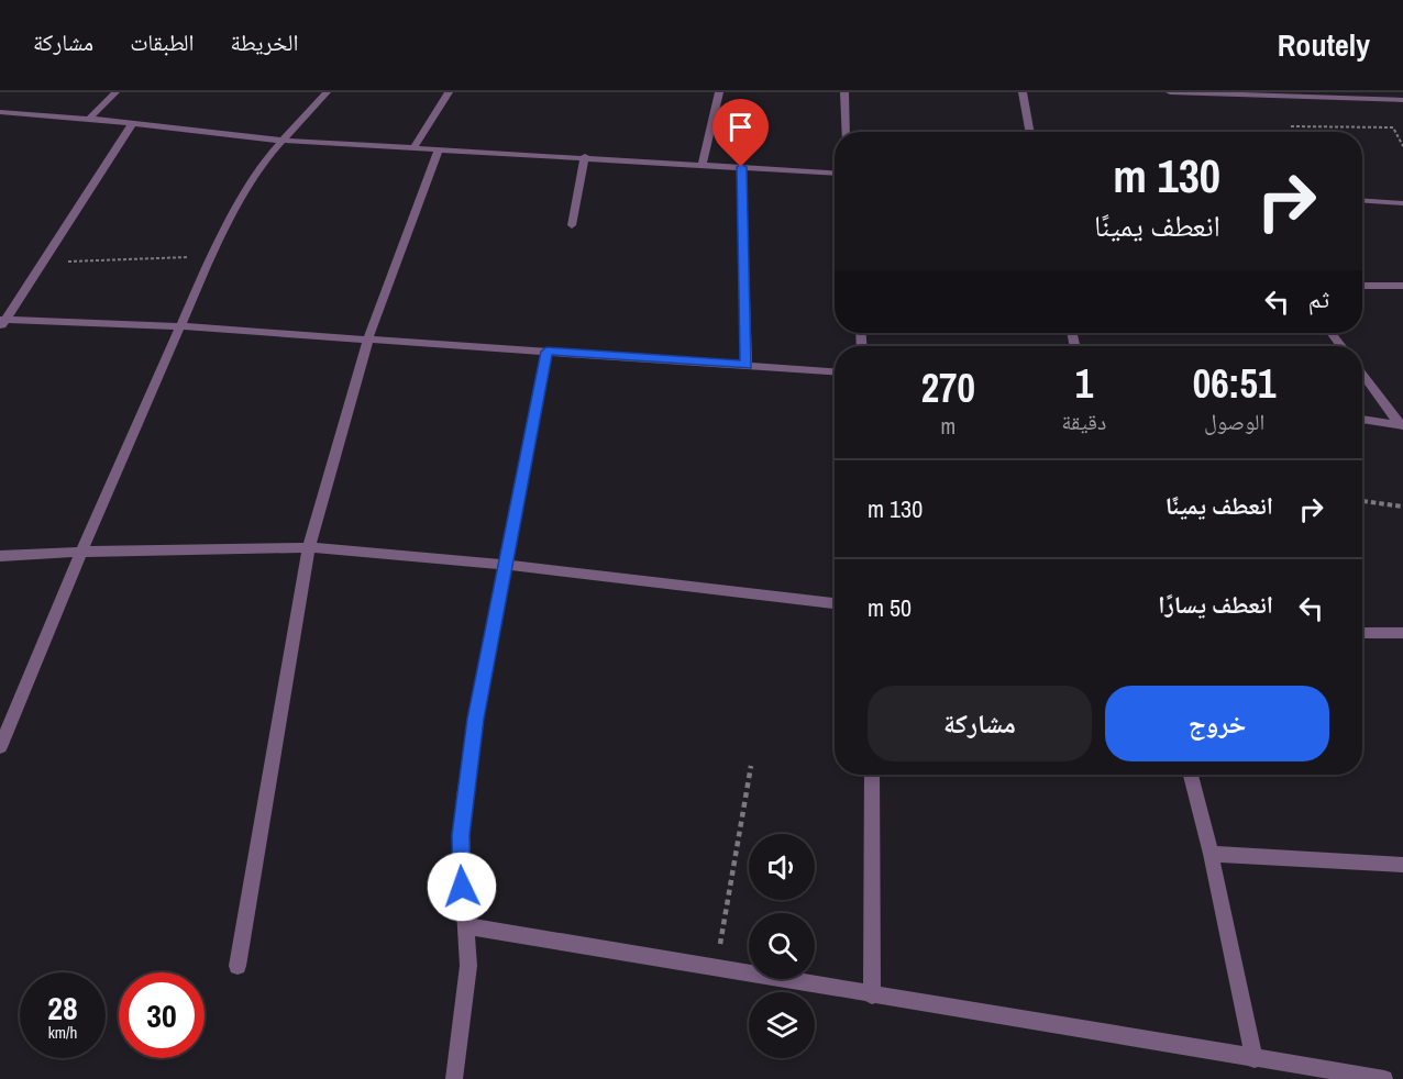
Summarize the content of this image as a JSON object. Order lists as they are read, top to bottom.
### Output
{
  "page": {
    "header": "Routely",
    "nav": ["الخريطة", "الطبقات", "مشاركة"],
    "turn": ["130 m", "انعطف يمينًا"],
    "then": "ثم",
    "eta": [
      "06:51",
      "الوصول",
      "1",
      "دقيقة",
      "270",
      "m"
    ],
    "list": [
      {
        "name": "انعطف يمينًا",
        "value": "130 m"
      },
      {
        "name": "انعطف يسارًا",
        "value": "50 m"
      }
    ],
    "buttons": ["خروج", "مشاركة"],
    "speed": "28 km/h",
    "limit": "30"
  }
}
